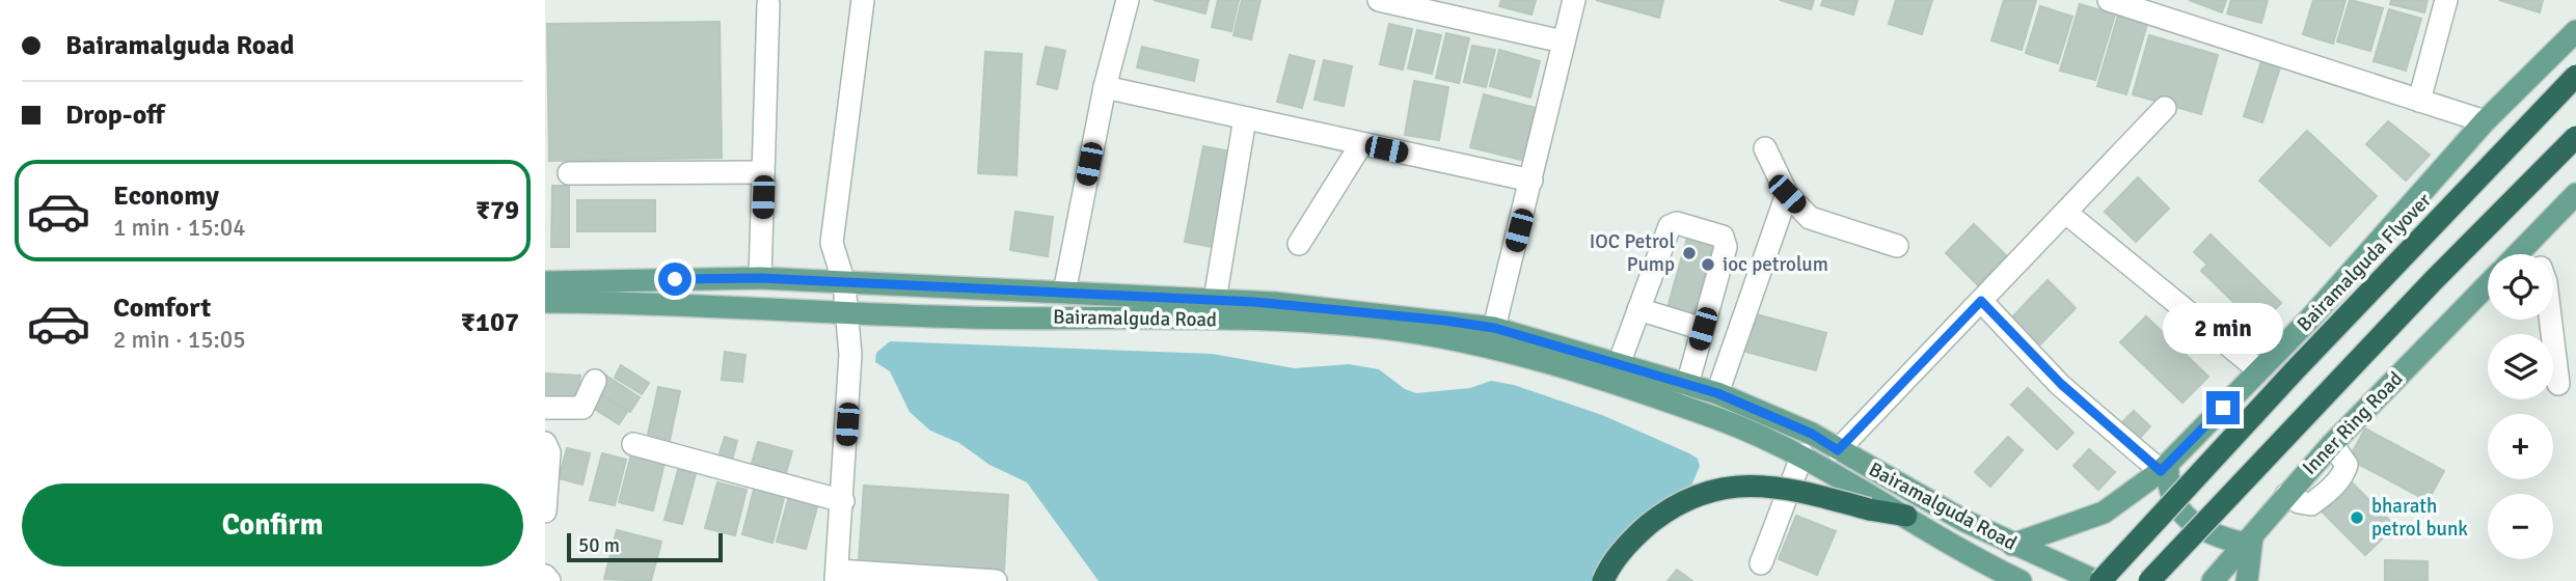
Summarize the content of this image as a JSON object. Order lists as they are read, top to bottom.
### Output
{
  "streets": {
    "highway": ["Bairamalguda Flyover"],
    "main road": ["Bairamalguda Road", "Inner Ring Road"]
  },
  "crossings": [
    ["Bairamalguda Flyover", "Bairamalguda Road"]
  ],
  "places": ["IOC Petrol Pump", "ioc petrolum", "bharath petrol bunk"],
  "scale_bar": "50 m",
  "page": {
    "banner": ["Bairamalguda Road", "Drop-off"],
    "list": [
      {
        "name": "Economy",
        "note": "1 min · 15:04",
        "value": "₹79"
      },
      {
        "name": "Comfort",
        "note": "2 min · 15:05",
        "value": "₹107"
      }
    ],
    "map_buttons": ["+", "−"],
    "bubble": "2 min",
    "buttons": "Confirm",
    "scale": "50 m"
  }
}
